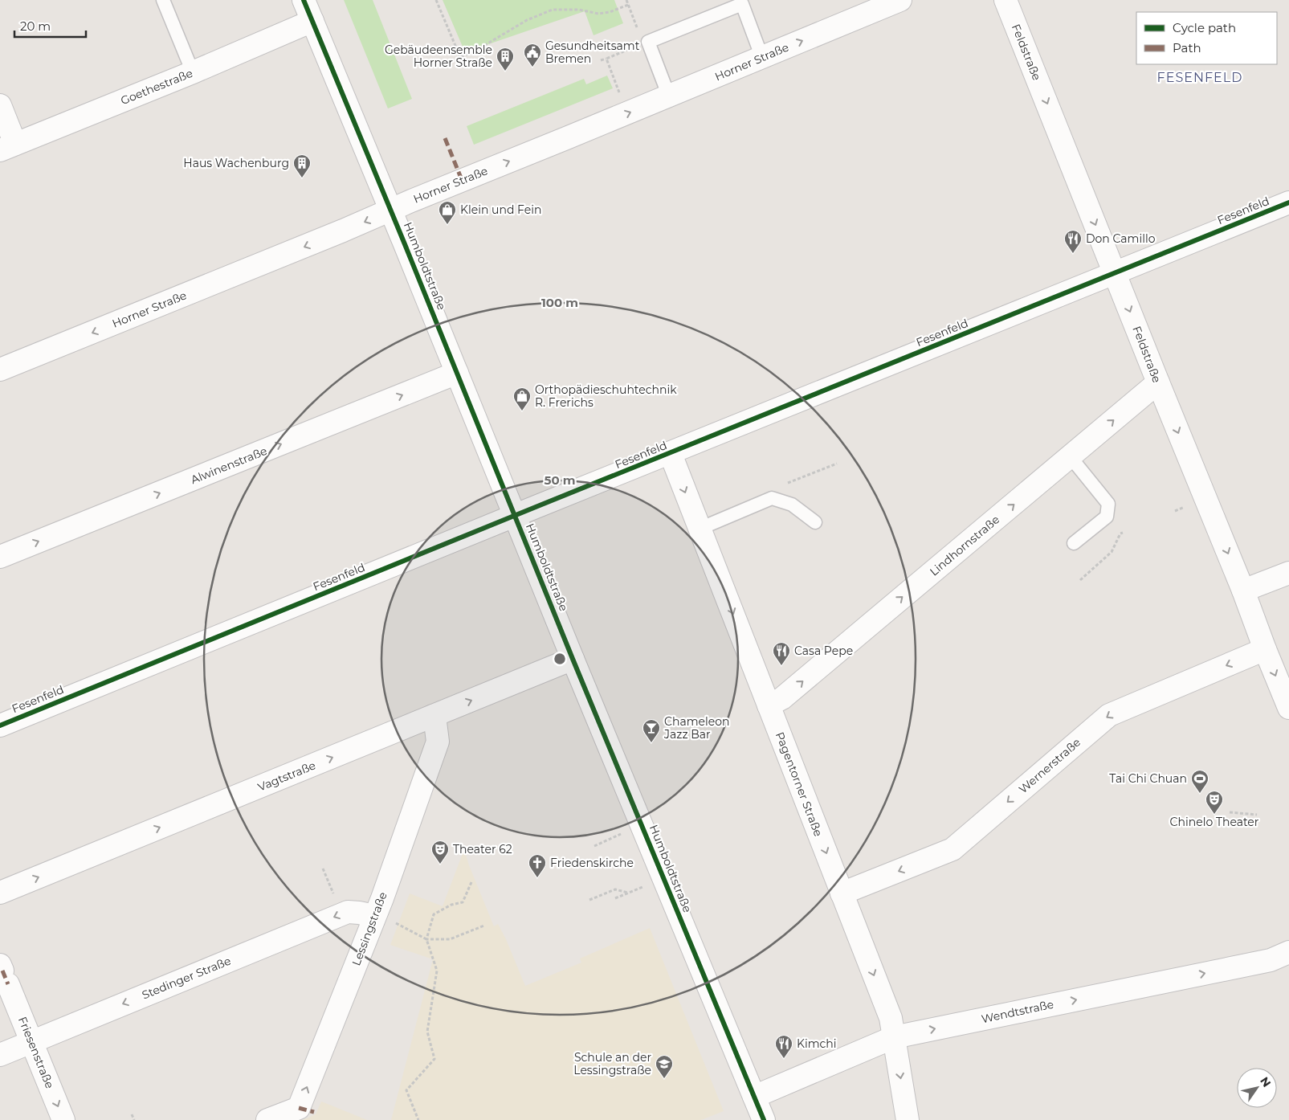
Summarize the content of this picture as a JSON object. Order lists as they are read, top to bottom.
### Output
{
  "streets": {
    "street": [
      "Feldstraße",
      "Horner Straße",
      "Goethestraße",
      "Fesenfeld",
      "Humboldtstraße",
      "Alwinenstraße",
      "Lindhornstraße",
      "Wernerstraße",
      "Vagtstraße",
      "Pagentorner Straße",
      "Lessingstraße",
      "Stedinger Straße",
      "Wendtstraße",
      "Friesenstraße"
    ]
  },
  "crossings": [
    ["Feldstraße", "Fesenfeld"],
    ["Feldstraße", "Lindhornstraße"],
    ["Feldstraße", "Wernerstraße"],
    ["Horner Straße", "Humboldtstraße"],
    ["Goethestraße", "Humboldtstraße"],
    ["Fesenfeld", "Humboldtstraße"],
    ["Fesenfeld", "Pagentorner Straße"],
    ["Humboldtstraße", "Alwinenstraße"],
    ["Humboldtstraße", "Vagtstraße"],
    ["Humboldtstraße", "Wendtstraße"],
    ["Lindhornstraße", "Pagentorner Straße"],
    ["Wernerstraße", "Pagentorner Straße"],
    ["Vagtstraße", "Lessingstraße"],
    ["Pagentorner Straße", "Wendtstraße"],
    ["Lessingstraße", "Stedinger Straße"],
    ["Stedinger Straße", "Friesenstraße"]
  ],
  "one_way": [
    "Feldstraße",
    "Alwinenstraße",
    "Lindhornstraße",
    "Wernerstraße",
    "Vagtstraße",
    "Pagentorner Straße",
    "Lessingstraße",
    "Stedinger Straße",
    "Wendtstraße",
    "Friesenstraße"
  ],
  "districts": ["FESENFELD"],
  "places": {
    "public building": ["Gesundheitsamt Bremen"],
    "building": ["Gebäudeensemble Horner Straße", "Haus Wachenburg"],
    "shop": ["Klein und Fein", "Orthopädieschuhtechnik R. Frerichs"],
    "restaurant": ["Don Camillo", "Casa Pepe", "Kimchi"],
    "bar": ["Chameleon Jazz Bar"],
    "sports": ["Tai Chi Chuan"],
    "theatre": ["Chinelo Theater", "Theater 62"],
    "church": ["Friedenskirche"],
    "school or university": ["Schule an der Lessingstraße"]
  },
  "legend": ["Cycle path", "Path"],
  "scale_bar": "20 m",
  "north": "top right",
  "rings": ["100 m", "50 m"]
}
